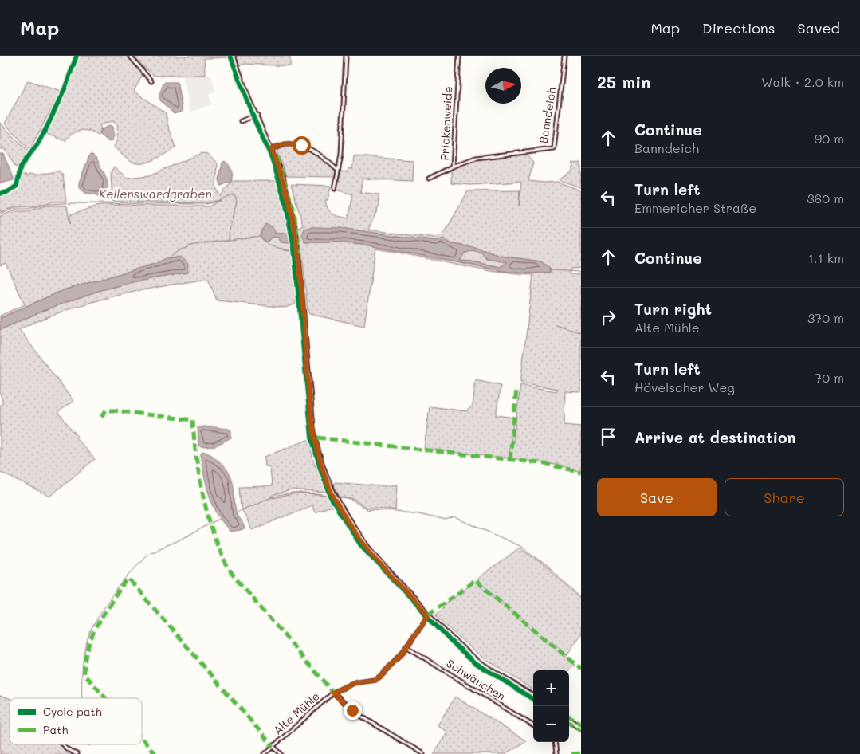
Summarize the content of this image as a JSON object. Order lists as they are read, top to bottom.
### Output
{
  "streets": {
    "street": [
      "Banndeich",
      "Prickenweide",
      "Schwänchen",
      "Alte Mühle"
    ]
  },
  "crossings": [
    ["Banndeich", "Prickenweide"],
    ["Schwänchen", "Alte Mühle"]
  ],
  "water": ["Kellenswardgraben"],
  "legend": ["Cycle path", "Path"],
  "north": "right",
  "page": {
    "header": "Map",
    "nav": ["Map", "Directions", "Saved"],
    "heading": ["25 min", "Walk · 2.0 km"],
    "list": [
      ["Continue", "Banndeich", "90 m"],
      ["Turn left", "Emmericher Straße", "360 m"],
      ["Continue", "1.1 km"],
      ["Turn right", "Alte Mühle", "370 m"],
      ["Turn left", "Hövelscher Weg", "70 m"],
      "Arrive at destination"
    ],
    "buttons": ["Save", "Share"],
    "map_buttons": ["+", "−"]
  }
}
